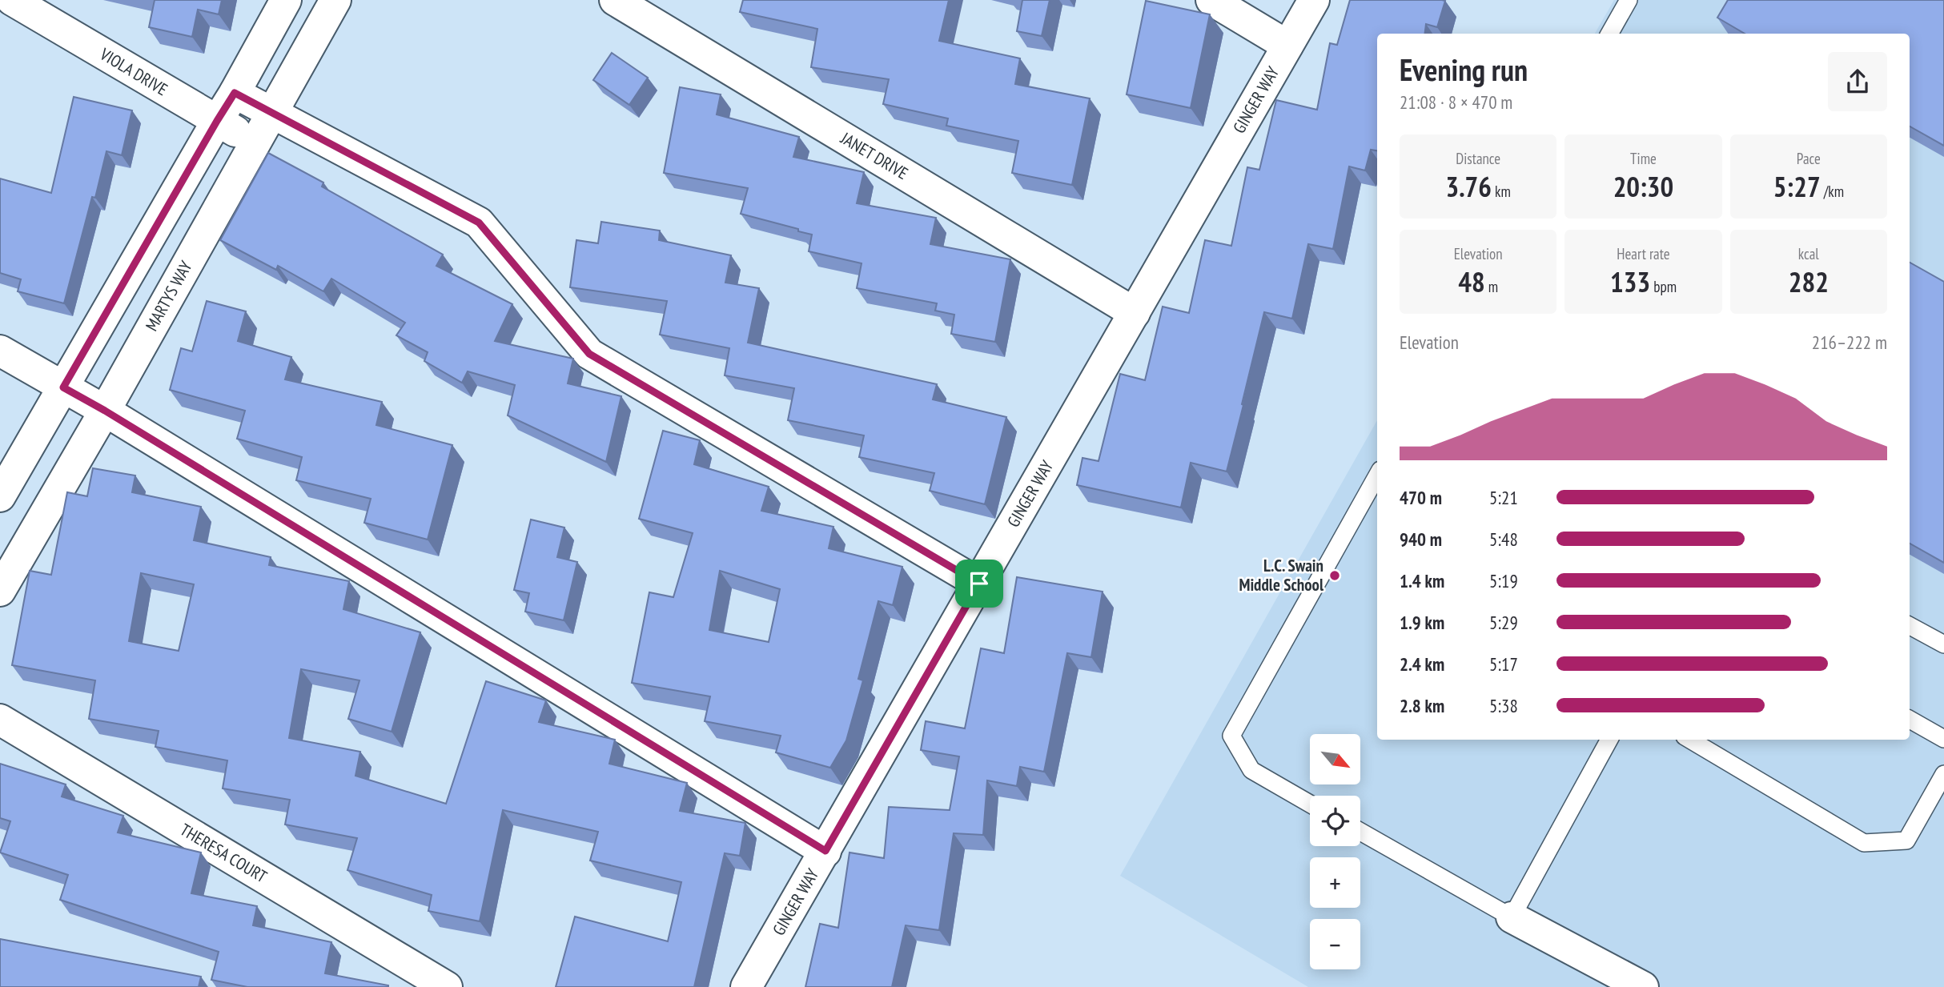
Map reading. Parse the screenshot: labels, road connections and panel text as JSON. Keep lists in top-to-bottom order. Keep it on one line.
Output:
{"streets":{"street":["VIOLA DRIVE","GINGER WAY","JANET DRIVE","MARTYS WAY","THERESA COURT"]},"crossings":[["VIOLA DRIVE","MARTYS WAY"],["GINGER WAY","JANET DRIVE"]],"places":["L.C. Swain Middle School"],"north":"bottom right","page":{"heading":["Evening run","21:08 · 8 × 470 m"],"stats":[["Distance","3.76 km"],["Time","20:30"],["Pace","5:27 /km"],["Elevation","48 m"],["Heart rate","133 bpm"],["kcal","282"]],"chart":["Elevation","216–222 m"],"list":[{"name":"470 m","note":"5:21"},{"name":"940 m","note":"5:48"},{"name":"1.4 km","note":"5:19"},{"name":"1.9 km","note":"5:29"},{"name":"2.4 km","note":"5:17"},{"name":"2.8 km","note":"5:38"}],"map_buttons":["+","−"]}}
